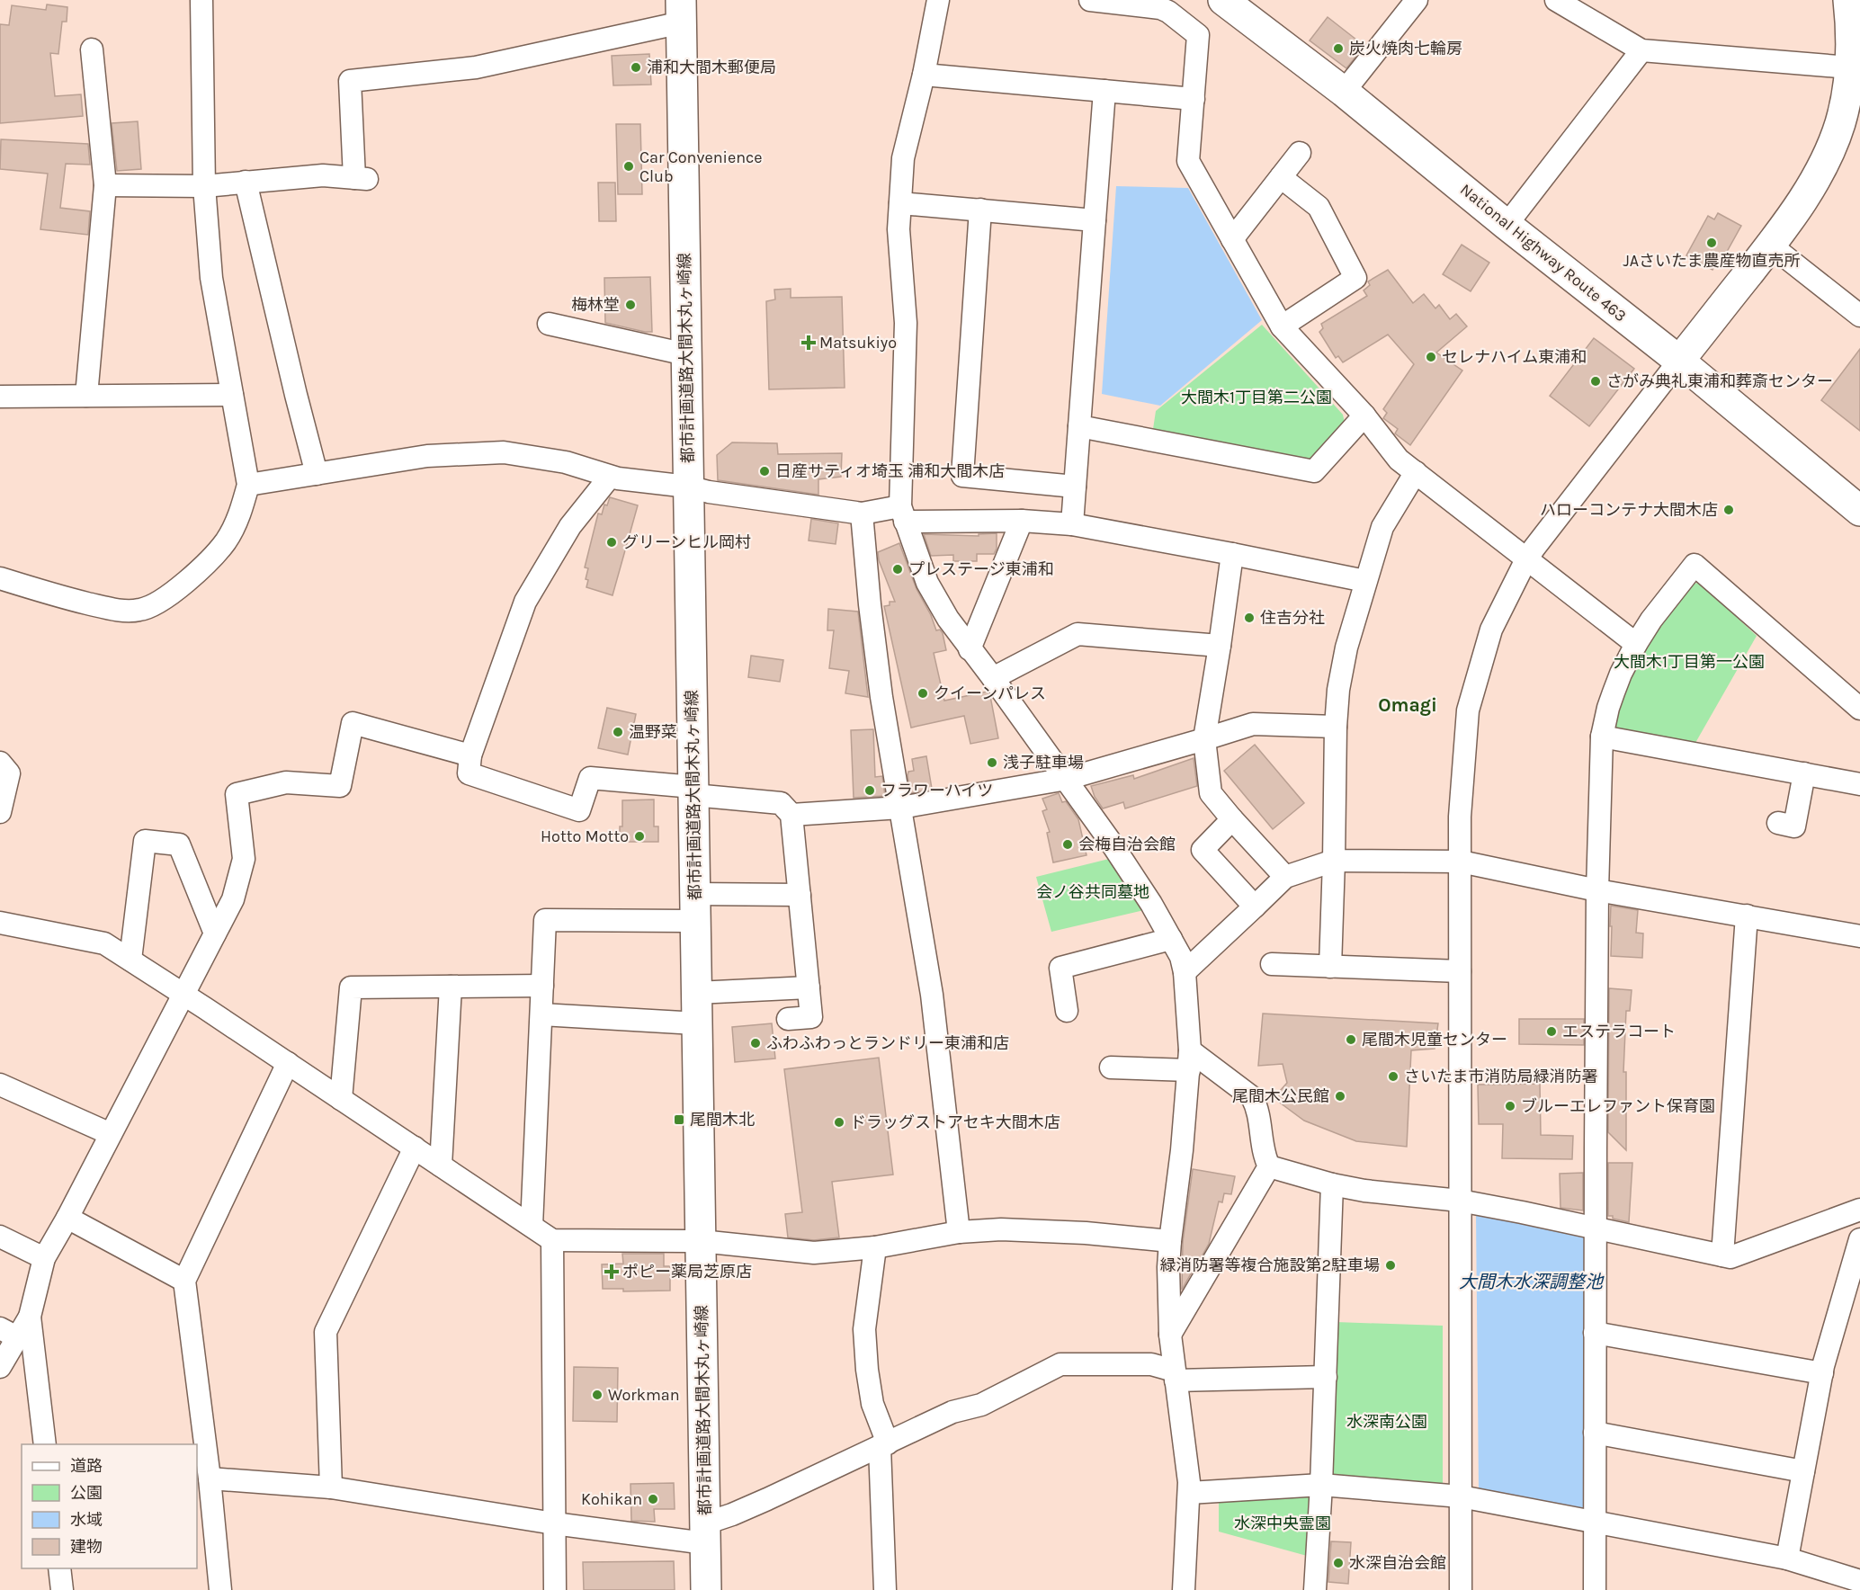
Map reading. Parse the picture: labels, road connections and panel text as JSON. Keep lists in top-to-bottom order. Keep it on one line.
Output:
{"streets":{"main road":["National Highway Route 463","都市計画道路大間木丸ヶ崎線"]},"districts":["Omagi"],"water":["大間木水深調整池"],"parks":["大間木1丁目第二公園","大間木1丁目第一公園","会ノ谷共同墓地","水深南公園","水深中央霊園"],"places":{"other":["炭火焼肉七輪房","浦和大間木郵便局","Car Convenience Club","JAさいたま農産物直売所","梅林堂","セレナハイム東浦和","さがみ典礼東浦和葬斎センター","日産サティオ埼玉 浦和大間木店","ハローコンテナ大間木店","グリーンヒル岡村","プレステージ東浦和","住吉分社","クイーンパレス","温野菜","浅子駐車場","フラワーハイツ","Hotto Motto","会梅自治会館","エステラコート","尾間木児童センター","ふわふわっとランドリー東浦和店","さいたま市消防局緑消防署","尾間木公民館","ブルーエレファント保育園","ドラッグストアセキ大間木店","緑消防署等複合施設第2駐車場","Workman","Kohikan","水深自治会館"],"health":["Matsukiyo","ポピー薬局芝原店"],"transit":["尾間木北"]},"legend":["道路","公園","水域","建物"]}
